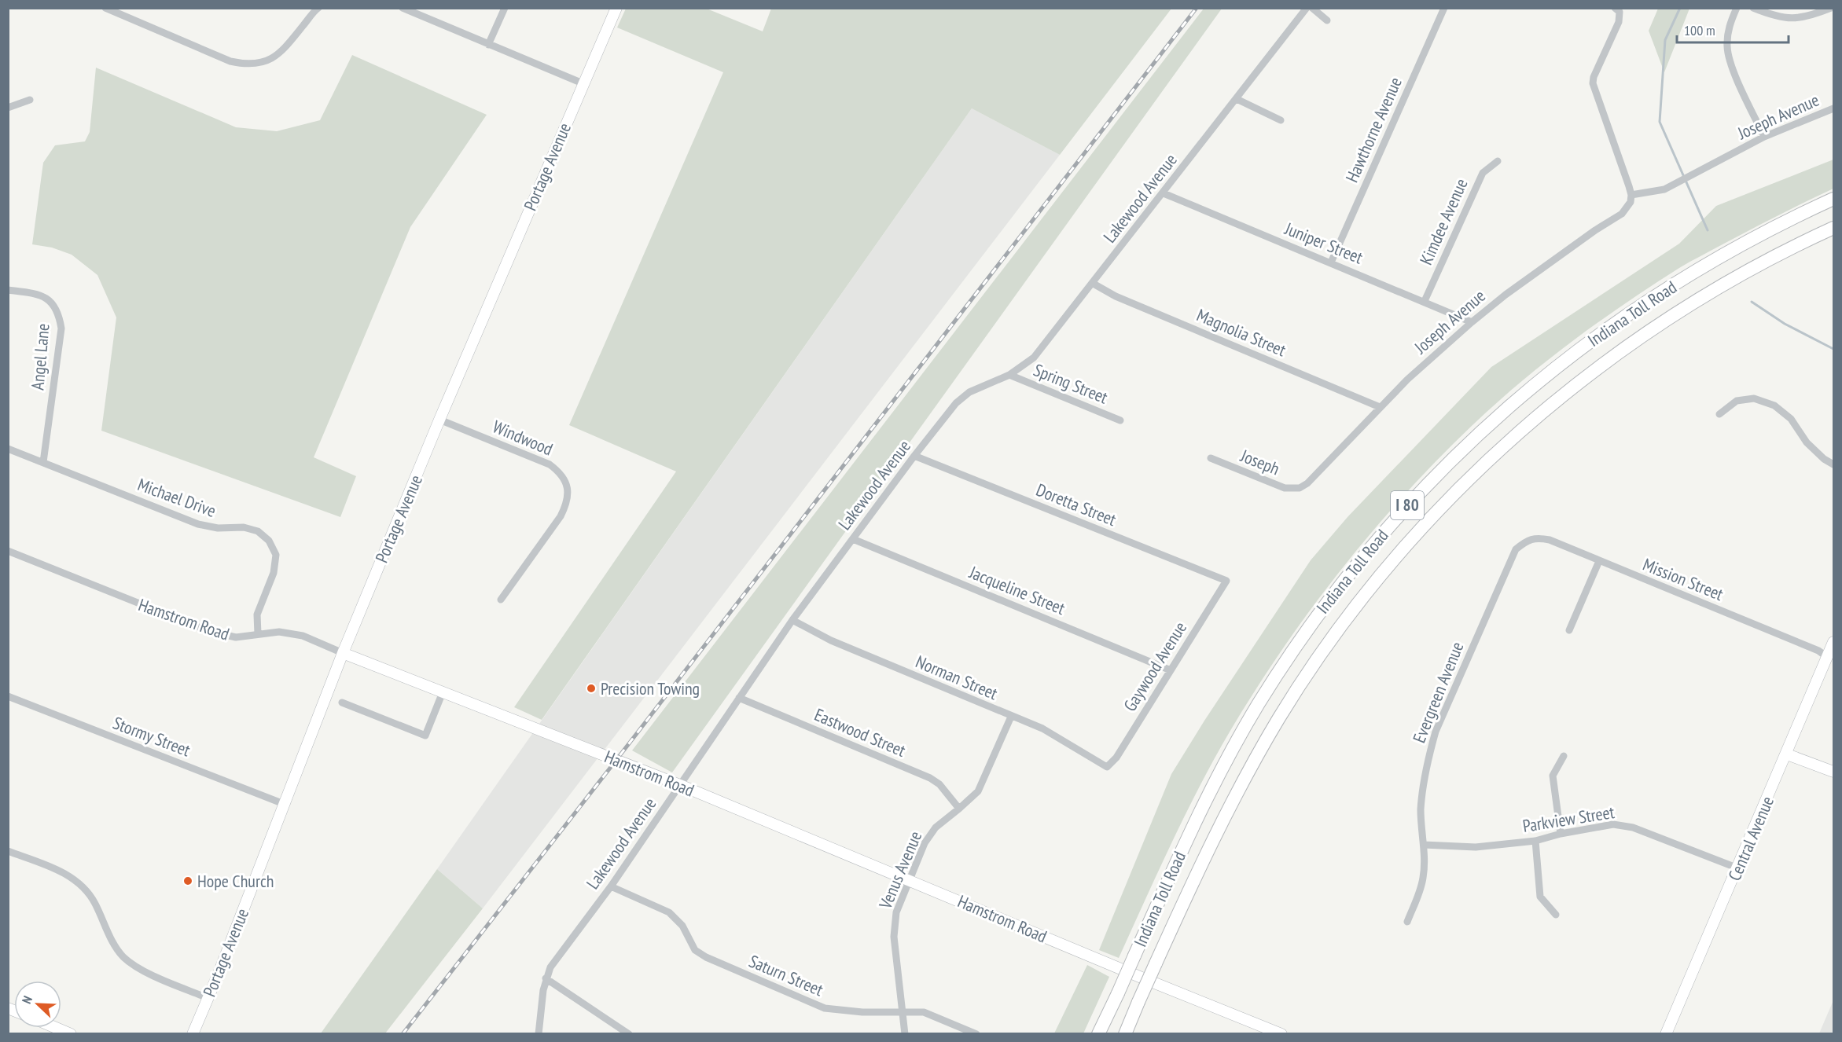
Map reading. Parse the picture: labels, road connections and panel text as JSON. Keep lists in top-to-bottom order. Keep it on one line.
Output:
{"streets":{"highway":["Indiana Toll Road","I 80"],"street":["Joseph Avenue","Hawthorne Avenue","Portage Avenue","Lakewood Avenue","Kimdee Avenue","Juniper Street","Magnolia Street","Angel Lane","Spring Street","Windwood","Joseph","Michael Drive","Doretta Street","Mission Street","Jacqueline Street","Hamstrom Road","Gaywood Avenue","Norman Street","Evergreen Avenue","Eastwood Street","Stormy Street","Parkview Street","Central Avenue","Venus Avenue","Saturn Street"]},"crossings":[["Joseph Avenue","Juniper Street"],["Joseph Avenue","Magnolia Street"],["Joseph Avenue","Joseph"],["Hawthorne Avenue","Juniper Street"],["Portage Avenue","Windwood"],["Portage Avenue","Hamstrom Road"],["Portage Avenue","Stormy Street"],["Lakewood Avenue","Juniper Street"],["Lakewood Avenue","Magnolia Street"],["Lakewood Avenue","Spring Street"],["Lakewood Avenue","Doretta Street"],["Lakewood Avenue","Jacqueline Street"],["Lakewood Avenue","Hamstrom Road"],["Lakewood Avenue","Norman Street"],["Lakewood Avenue","Eastwood Street"],["Lakewood Avenue","Saturn Street"],["Kimdee Avenue","Juniper Street"],["Angel Lane","Michael Drive"],["Michael Drive","Hamstrom Road"],["Doretta Street","Gaywood Avenue"],["Mission Street","Evergreen Avenue"],["Mission Street","Central Avenue"],["Jacqueline Street","Gaywood Avenue"],["Hamstrom Road","Venus Avenue"],["Gaywood Avenue","Norman Street"],["Norman Street","Venus Avenue"],["Evergreen Avenue","Parkview Street"],["Eastwood Street","Venus Avenue"],["Parkview Street","Central Avenue"],["Venus Avenue","Saturn Street"]],"places":["Precision Towing","Hope Church"],"scale_bar":"100 m","north":"top left"}
